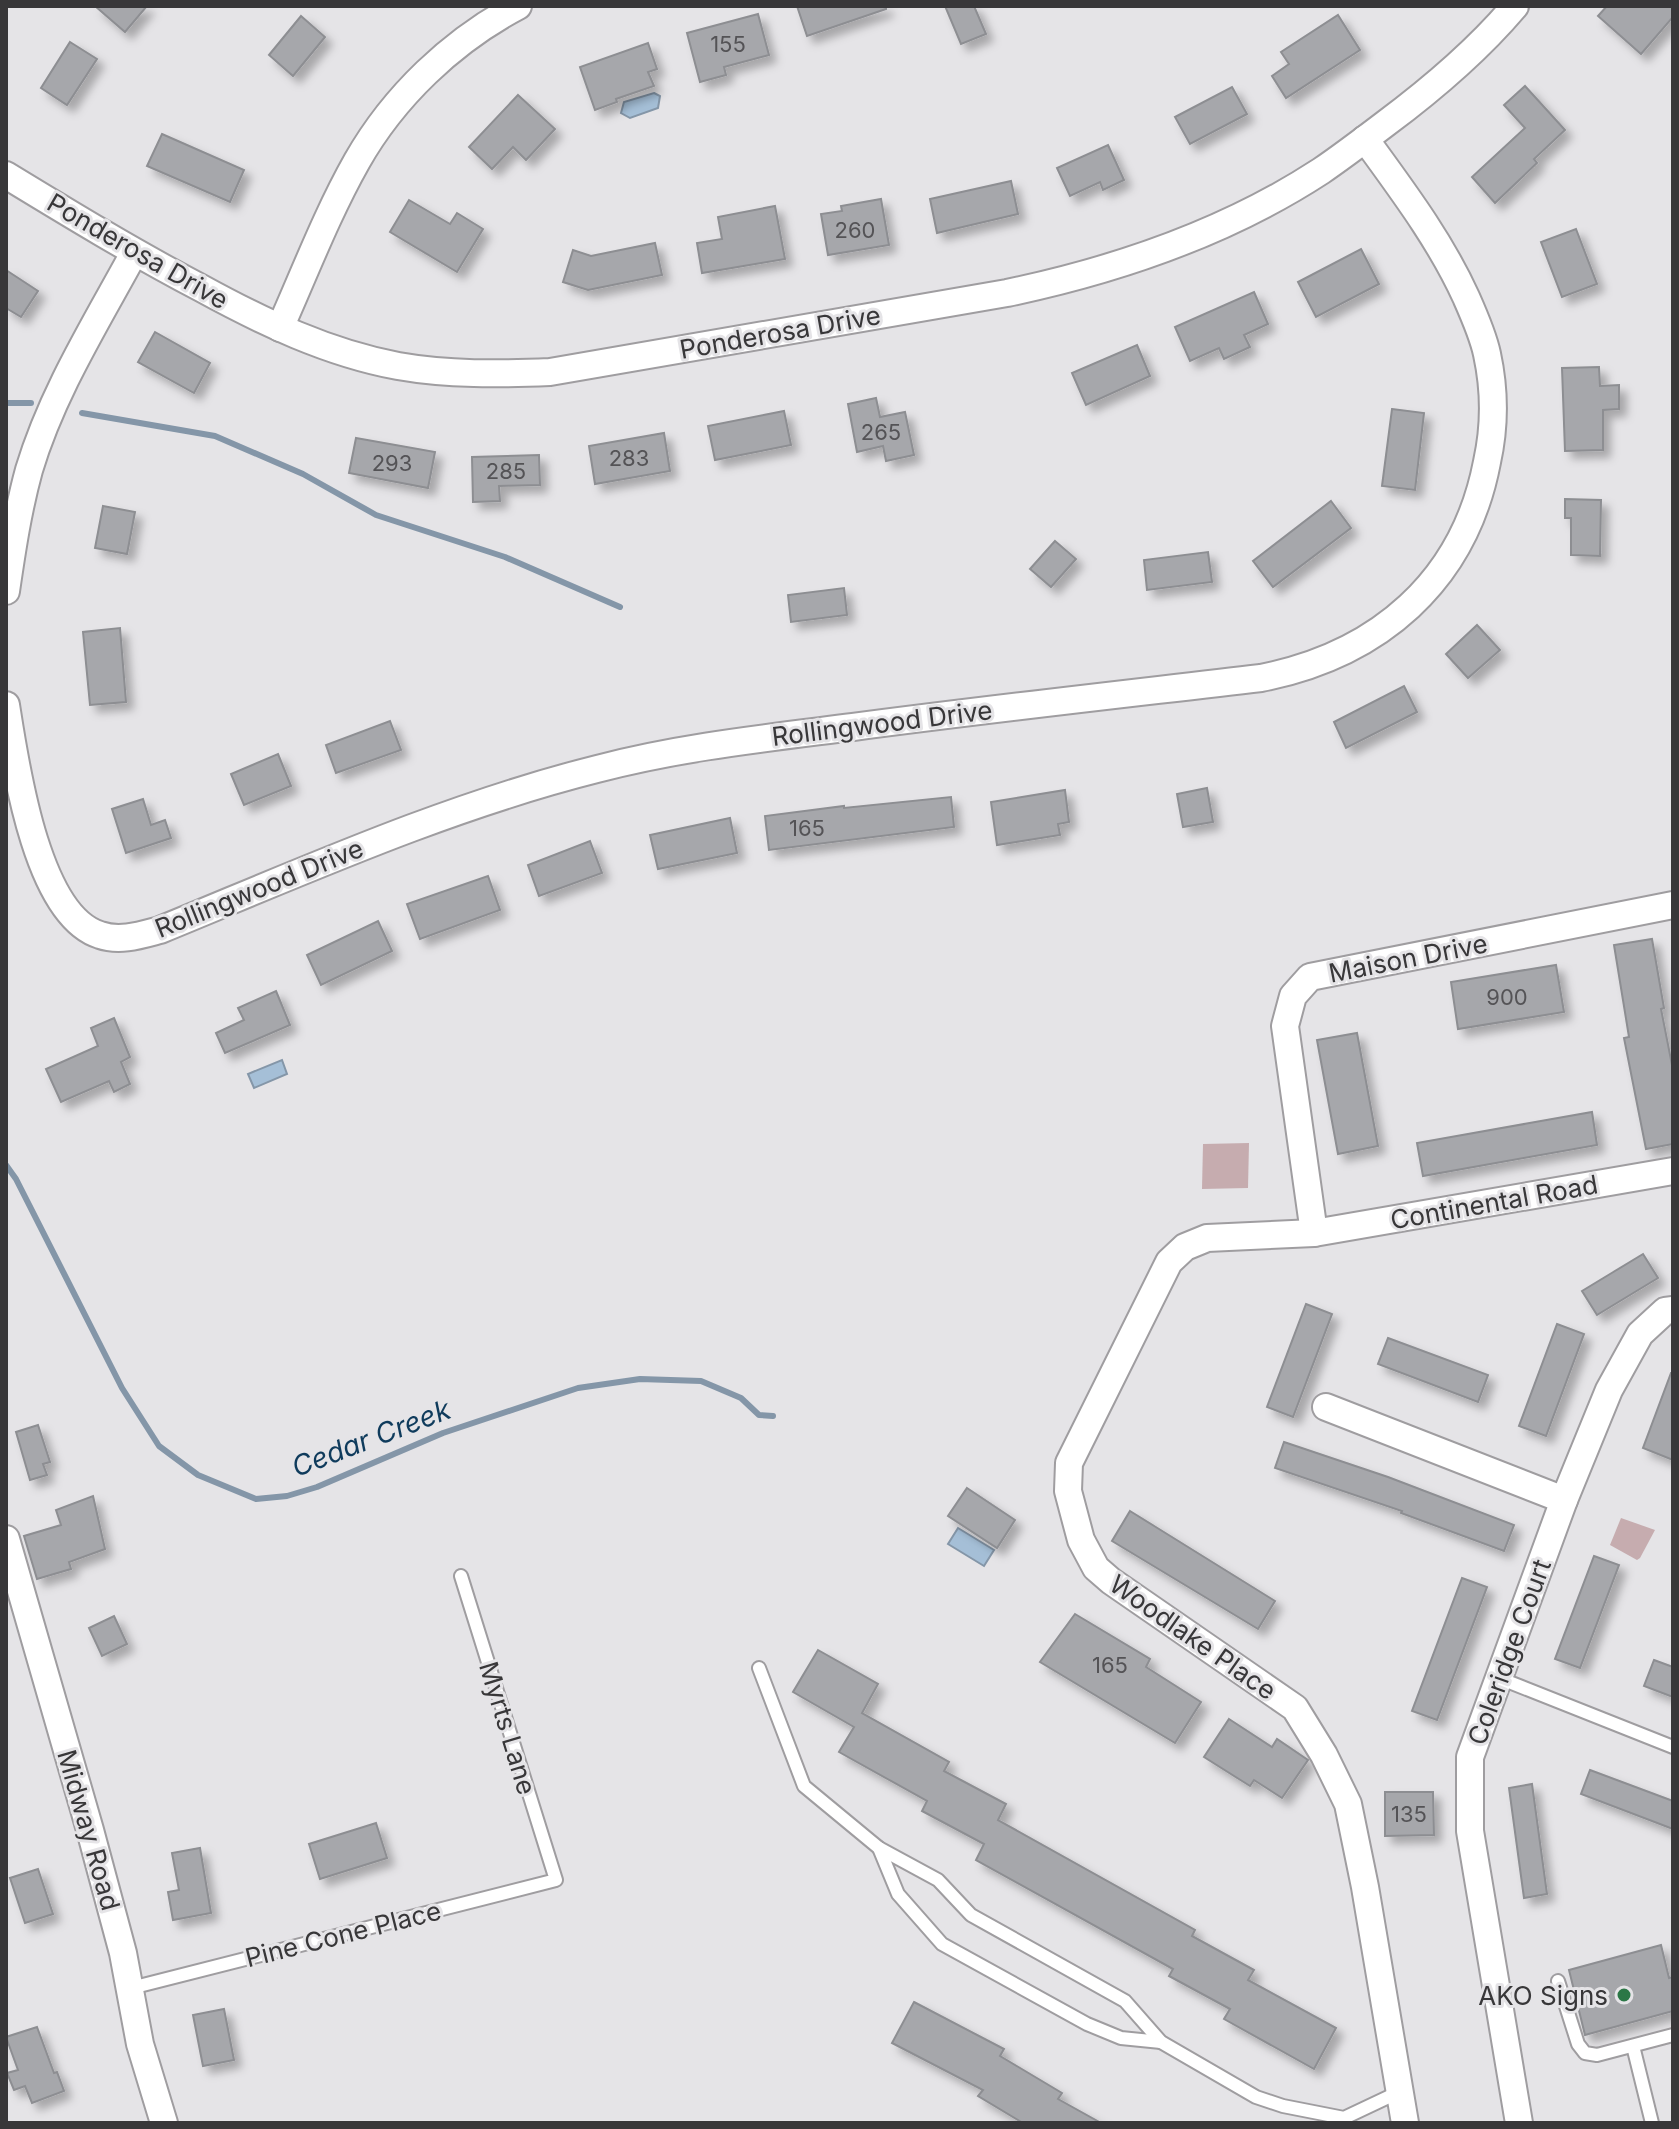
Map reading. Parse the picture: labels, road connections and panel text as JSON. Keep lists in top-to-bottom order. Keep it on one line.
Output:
{"streets":{"street":["Ponderosa Drive","Rollingwood Drive","Maison Drive","Continental Road","Woodlake Place","Coleridge Court","Midway Road"],"lane":["Myrts Lane","Pine Cone Place"]},"crossings":[["Ponderosa Drive","Rollingwood Drive"],["Maison Drive","Continental Road"],["Maison Drive","Woodlake Place"],["Continental Road","Woodlake Place"],["Myrts Lane","Pine Cone Place"],["Midway Road","Pine Cone Place"]],"water":["Cedar Creek"],"places":["AKO Signs"],"house_numbers":["155","260","265","283","293","285","165","900","165","135"]}
